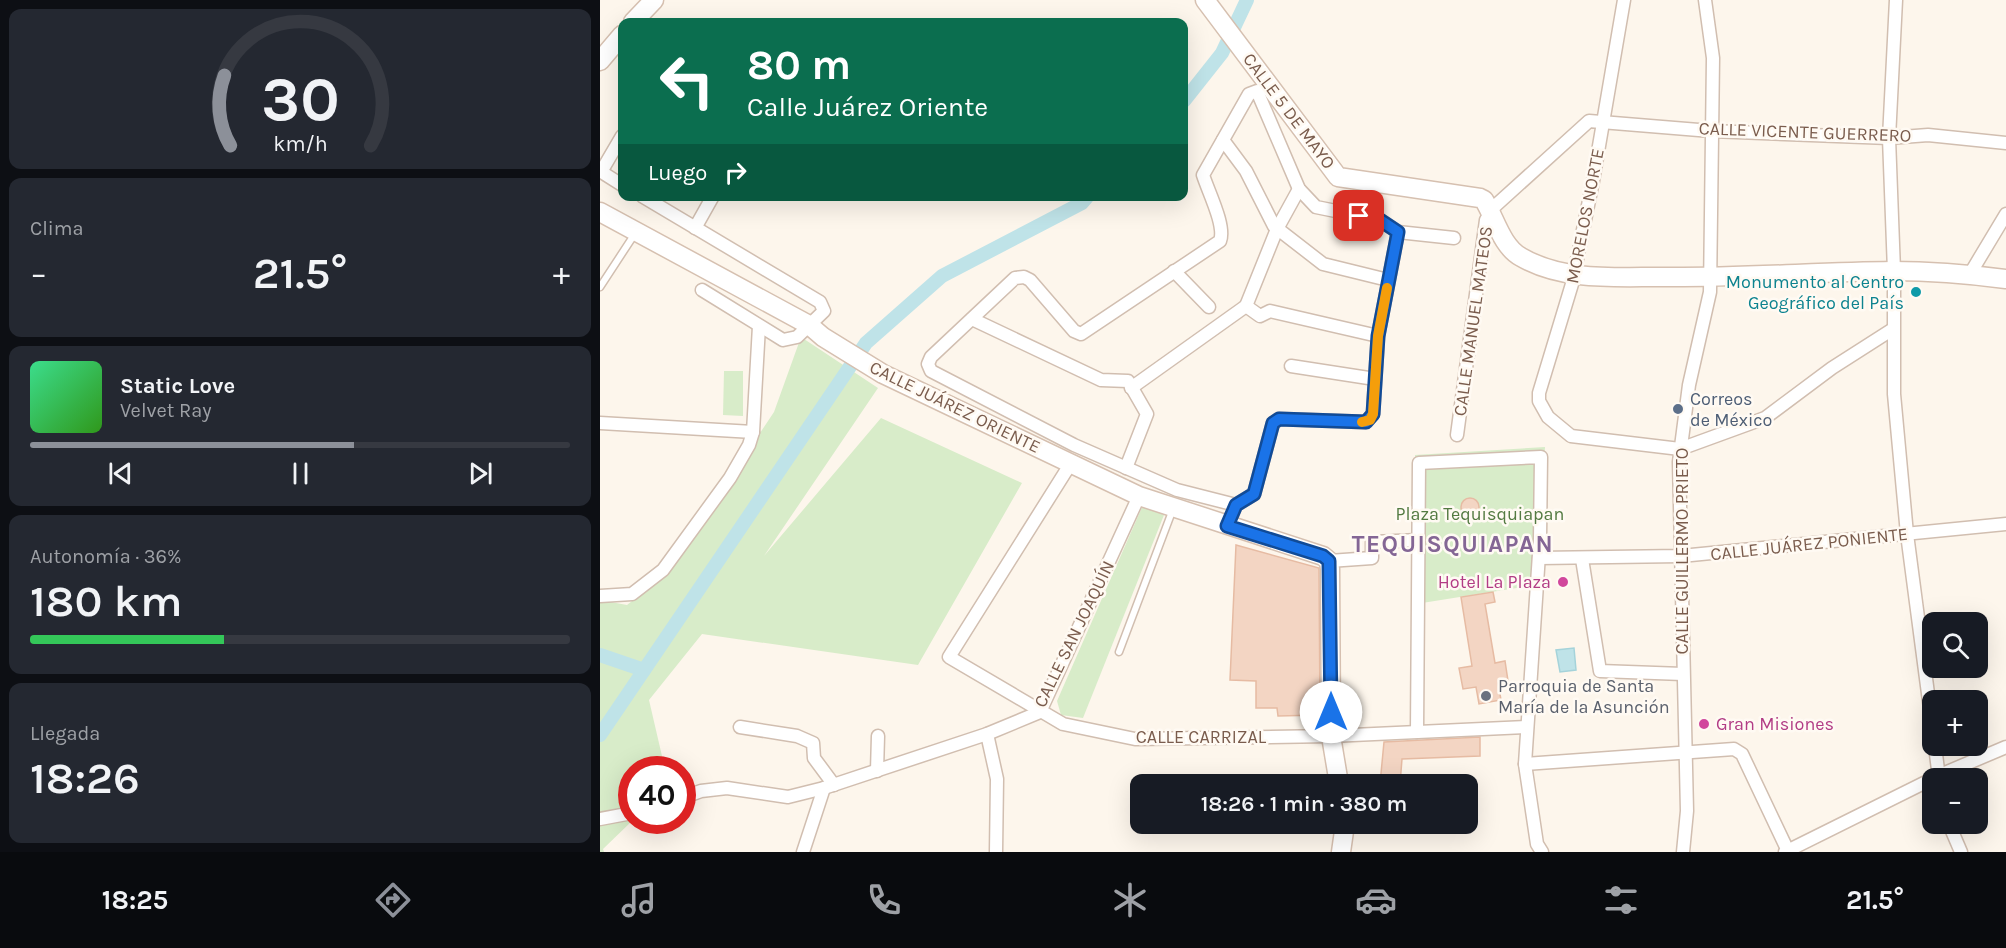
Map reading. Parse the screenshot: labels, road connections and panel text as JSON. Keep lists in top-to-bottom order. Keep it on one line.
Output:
{"streets":{"street":["CALLE 5 DE MAYO","CALLE VICENTE GUERRERO","MORELOS NORTE","CALLE MANUEL MATEOS","CALLE JUÁREZ ORIENTE","CALLE JUÁREZ PONIENTE","CALLE GUILLERMO PRIETO","CALLE SAN JOAQUÍN","CALLE CARRIZAL"]},"crossings":[["CALLE 5 DE MAYO","MORELOS NORTE"],["CALLE 5 DE MAYO","CALLE MANUEL MATEOS"],["CALLE 5 DE MAYO","CALLE GUILLERMO PRIETO"],["CALLE VICENTE GUERRERO","MORELOS NORTE"],["CALLE VICENTE GUERRERO","CALLE MANUEL MATEOS"],["CALLE VICENTE GUERRERO","CALLE GUILLERMO PRIETO"],["MORELOS NORTE","CALLE MANUEL MATEOS"],["MORELOS NORTE","CALLE GUILLERMO PRIETO"],["CALLE JUÁREZ ORIENTE","CALLE SAN JOAQUÍN"],["CALLE JUÁREZ ORIENTE","CALLE CARRIZAL"],["CALLE JUÁREZ PONIENTE","CALLE GUILLERMO PRIETO"],["CALLE SAN JOAQUÍN","CALLE CARRIZAL"]],"districts":["TEQUISQUIAPAN"],"parks":["Plaza Tequisquiapan"],"places":["Monumento al Centro Geográfico del País","Correos de México","Hotel La Plaza","Parroquia de Santa María de la Asunción","Gran Misiones"],"page":{"turn":["80 m","Calle Juárez Oriente"],"then":"Luego","tile":["Clima",["Autonomía · 36%","180 km"],["Llegada","18:26"]],"heat":["−","21.5°","+"],"song":["Static Love","Velvet Ray"],"map_buttons":["+","−"],"limit":"40","trip":"18:26 · 1 min · 380 m","tabs":["18:25","21.5°"],"gauge":["30","km/h"]}}
